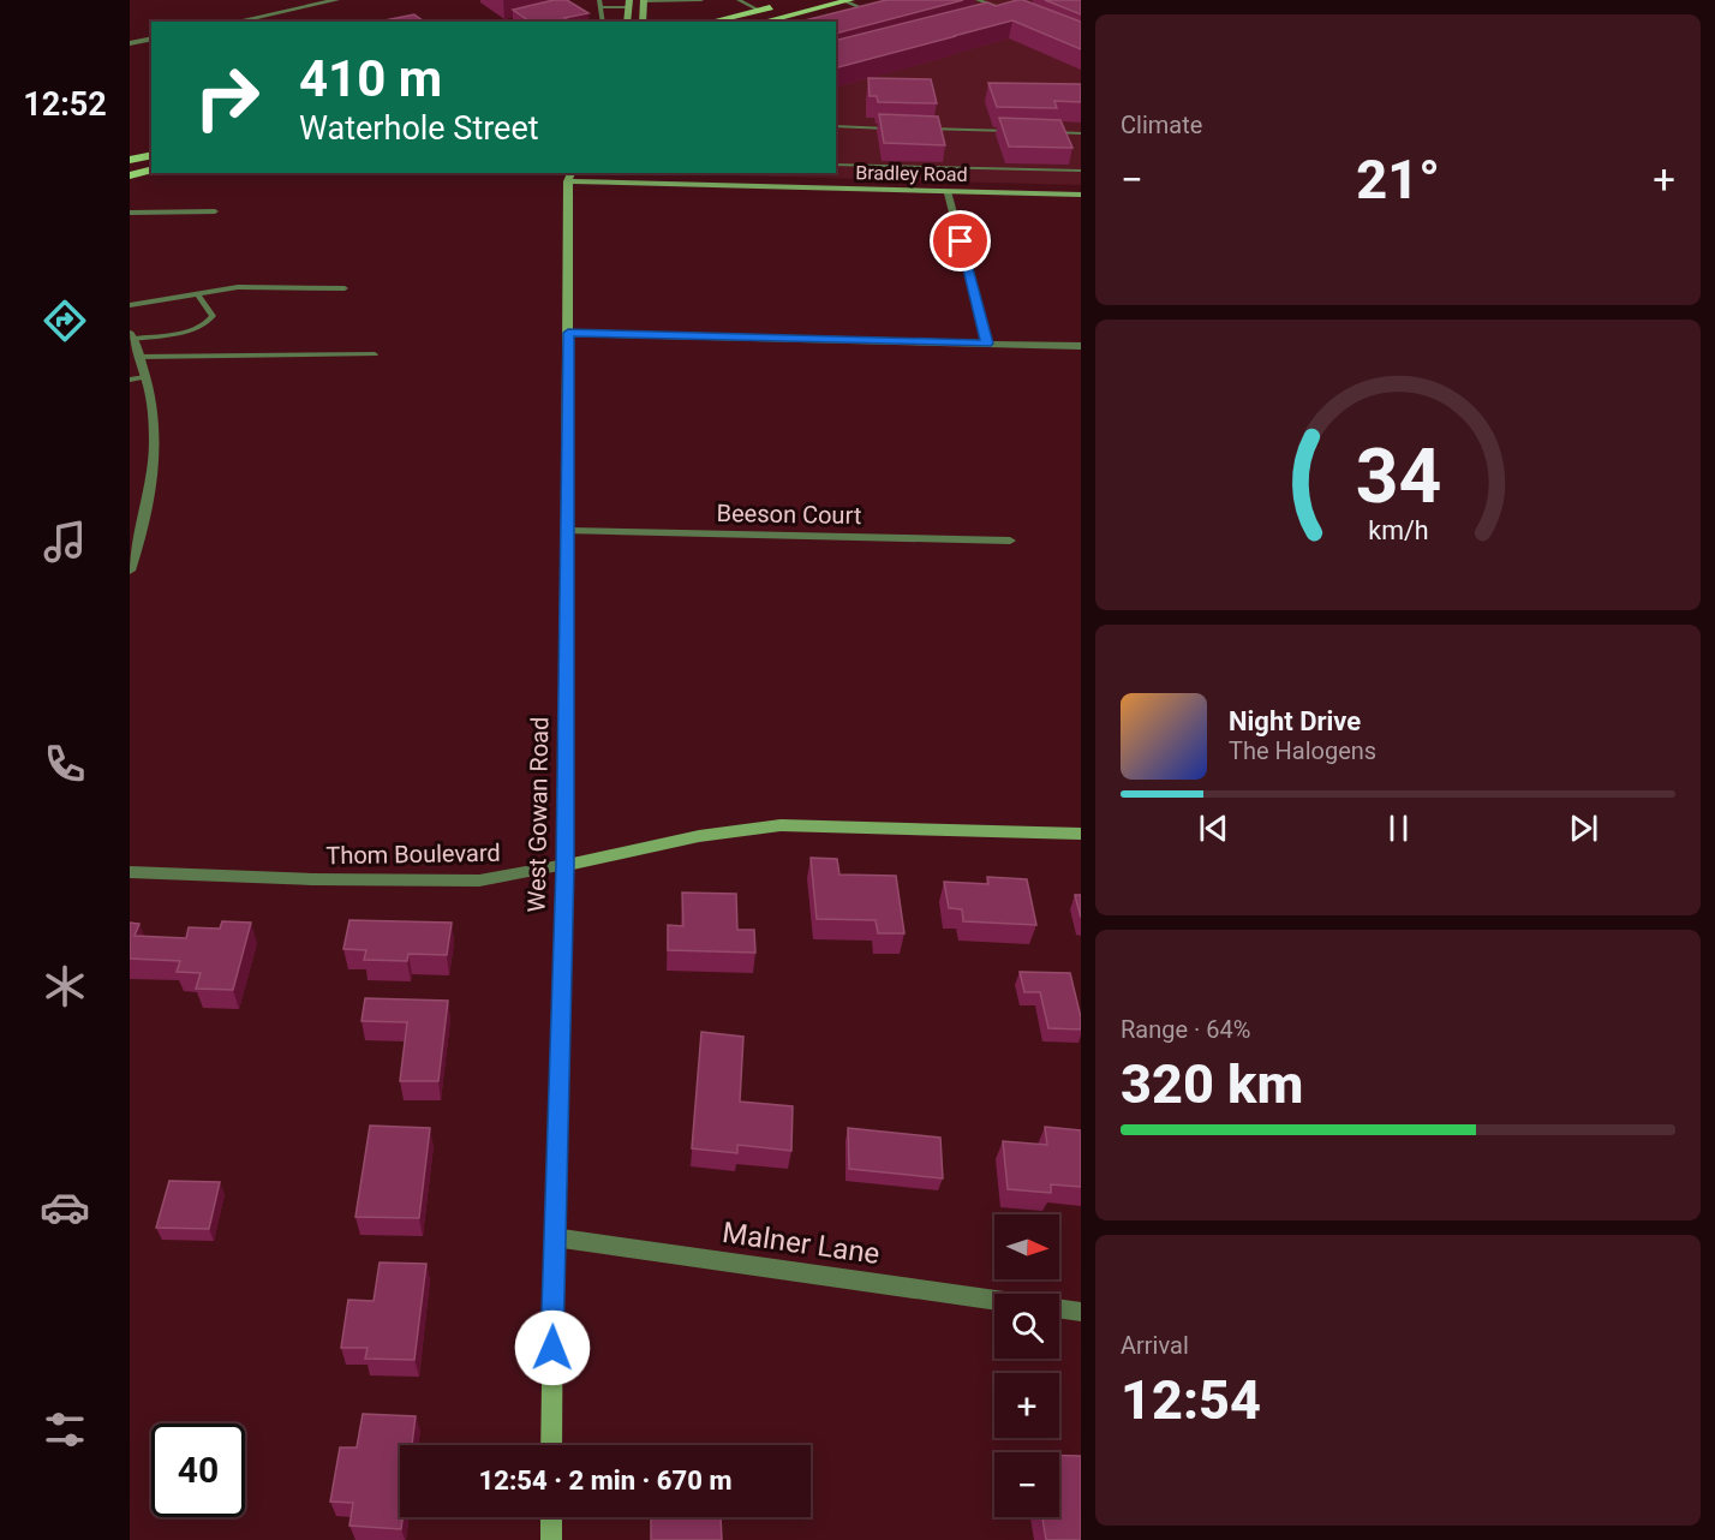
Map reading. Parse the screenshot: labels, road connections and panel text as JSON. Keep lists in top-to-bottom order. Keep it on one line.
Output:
{"streets":{"street":["Bradley Road","Beeson Court","West Gowan Road","Thom Boulevard","Malner Lane"]},"crossings":[["Bradley Road","West Gowan Road"],["Beeson Court","West Gowan Road"],["West Gowan Road","Thom Boulevard"],["West Gowan Road","Malner Lane"]],"north":"right","page":{"tabs":"12:52","tile":["Climate",["Range · 64%","320 km"],["Arrival","12:54"]],"turn":["410 m","Waterhole Street"],"heat":["−","21°","+"],"song":["Night Drive","The Halogens"],"map_buttons":["+","−"],"limit":"40","trip":"12:54 · 2 min · 670 m","gauge":["34","km/h"]}}
